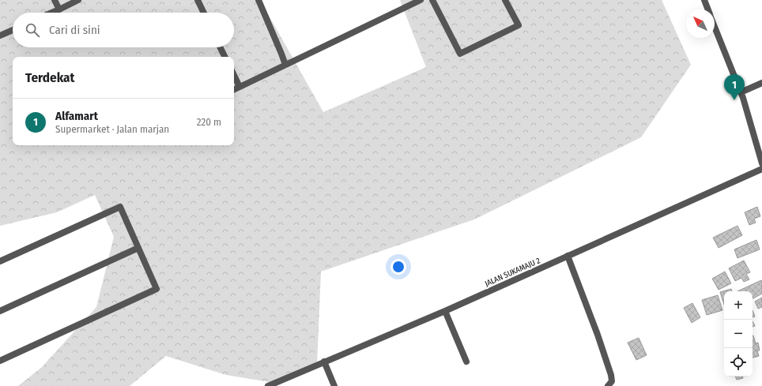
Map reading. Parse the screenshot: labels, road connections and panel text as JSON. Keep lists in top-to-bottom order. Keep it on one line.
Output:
{"streets":{"street":["JALAN SUKAMAJU 2"]},"north":"top left","page":{"search":"Cari di sini","heading":"Terdekat","pins":"1","list":[{"mark":"1","name":"Alfamart","note":"Supermarket · Jalan marjan","value":"220 m"}],"map_buttons":["+","−"]}}
